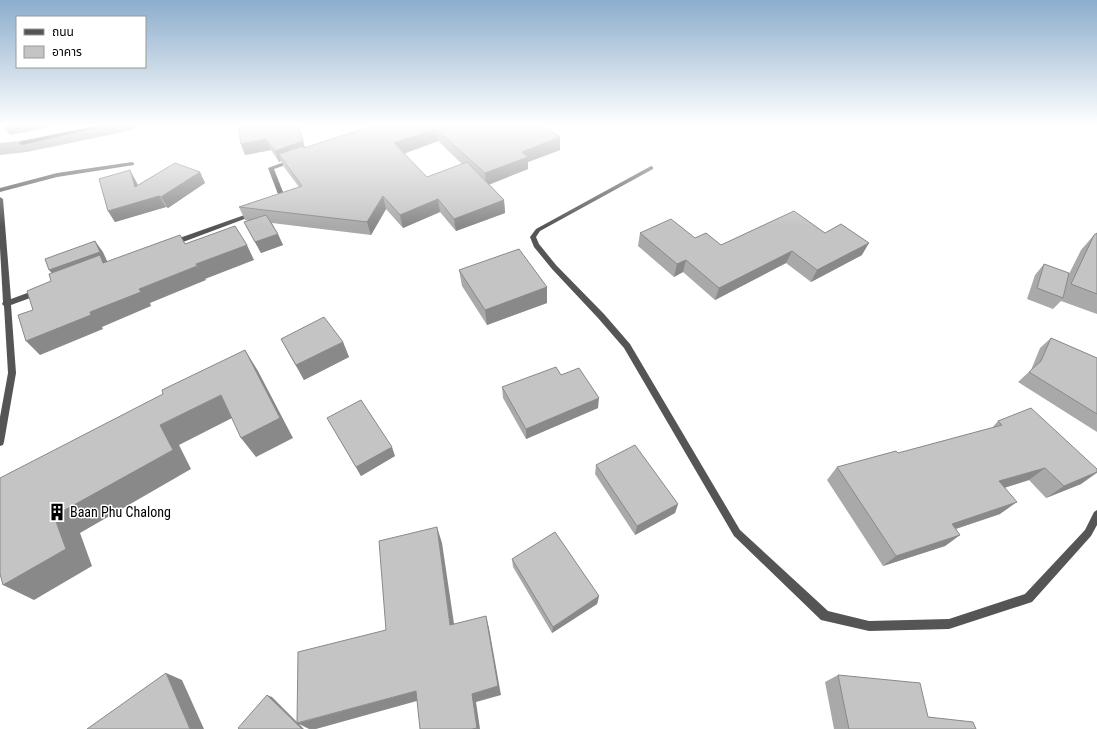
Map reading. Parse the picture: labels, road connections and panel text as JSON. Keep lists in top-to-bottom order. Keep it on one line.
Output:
{"places":{"building":["Baan Phu Chalong"]},"legend":["ถนน","อาคาร"]}
